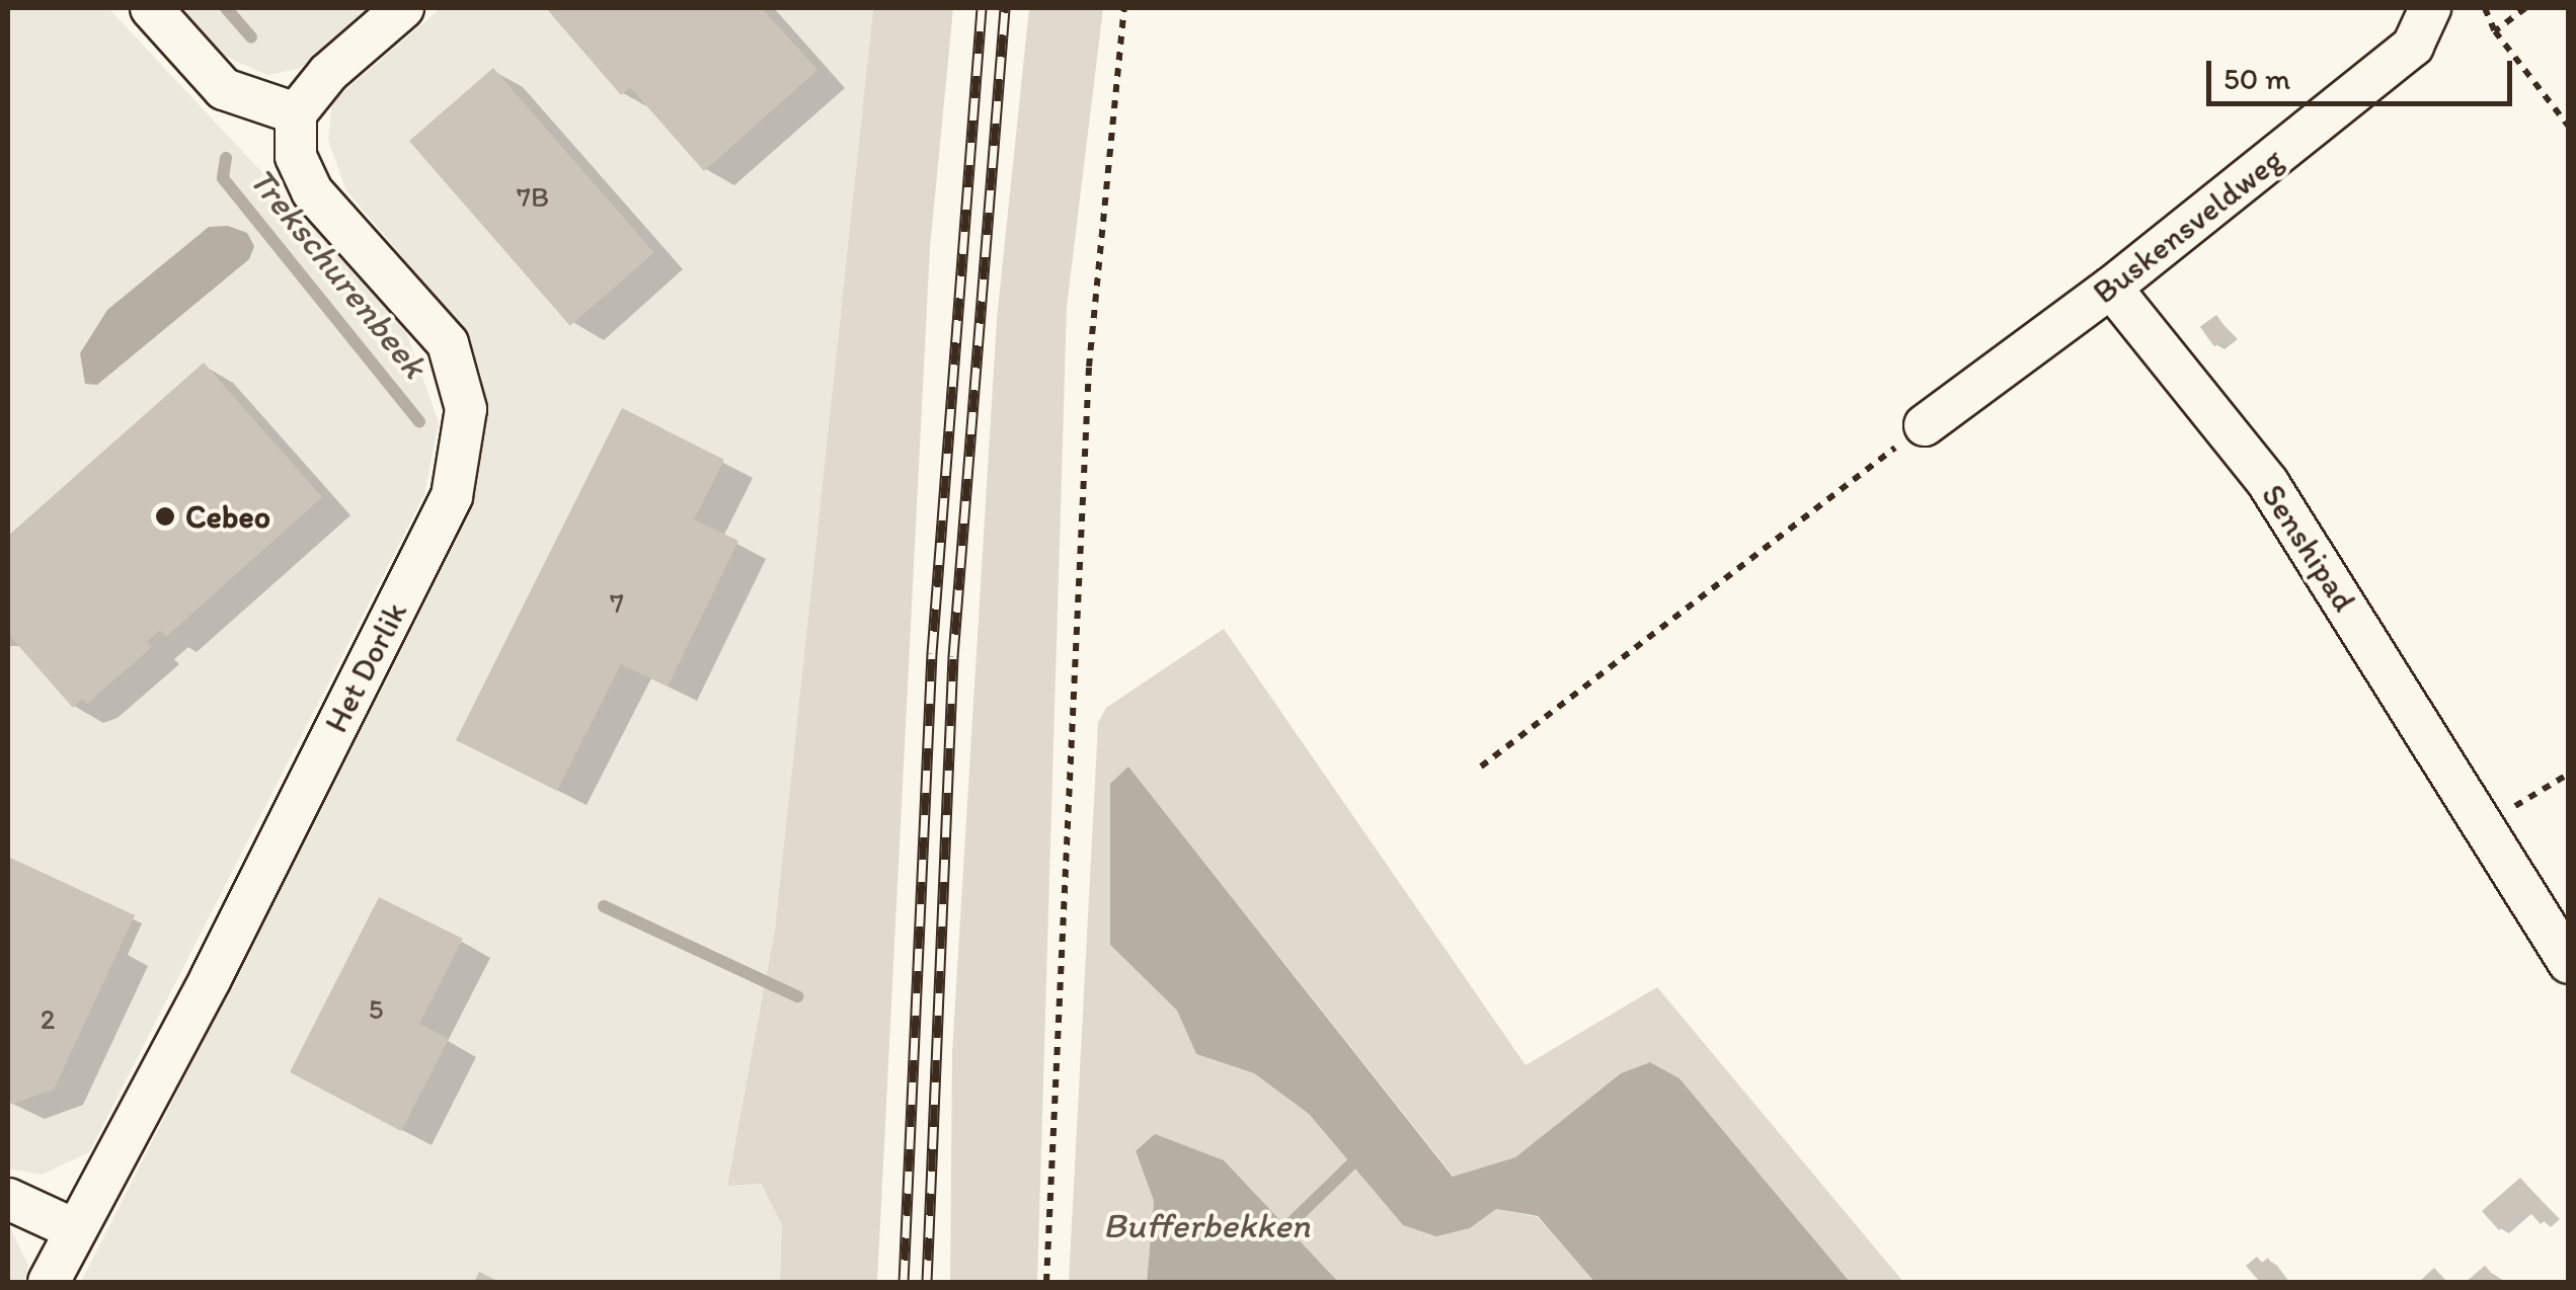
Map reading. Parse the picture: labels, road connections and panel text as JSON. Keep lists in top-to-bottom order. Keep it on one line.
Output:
{"streets":{"street":["Buskensveldweg","Senshipad","Het Dorlik"]},"crossings":[["Buskensveldweg","Senshipad"]],"water":["Trekschurenbeek","Bufferbekken"],"places":["Cebeo"],"house_numbers":["7B","7","5","2"],"scale_bar":"50 m"}
